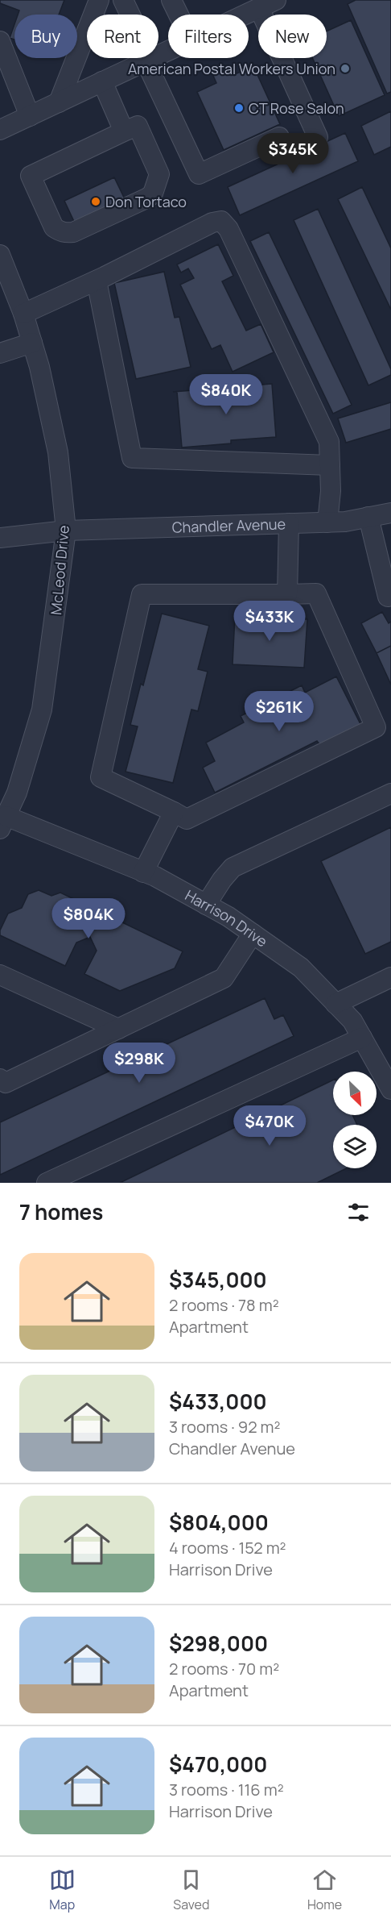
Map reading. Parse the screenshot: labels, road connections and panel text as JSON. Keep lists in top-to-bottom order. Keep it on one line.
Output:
{"streets":{"street":["Chandler Avenue","McLeod Drive","Harrison Drive"]},"crossings":[["Chandler Avenue","McLeod Drive"],["McLeod Drive","Harrison Drive"]],"places":["American Postal Workers Union","CT Rose Salon","Don Tortaco"],"north":"bottom right","page":{"chip":["Buy","Rent","Filters","New"],"price":["$345K","$840K","$433K","$261K","$804K","$298K","$470K"],"heading":"7 homes","list":[{"name":"$345,000","note":"2 rooms · 78 m² · Apartment"},{"name":"$433,000","note":"3 rooms · 92 m² · Chandler Avenue"},{"name":"$804,000","note":"4 rooms · 152 m² · Harrison Drive"},{"name":"$298,000","note":"2 rooms · 70 m² · Apartment"},{"name":"$470,000","note":"3 rooms · 116 m² · Harrison Drive"}],"tabs":["Map","Saved","Home"]}}
